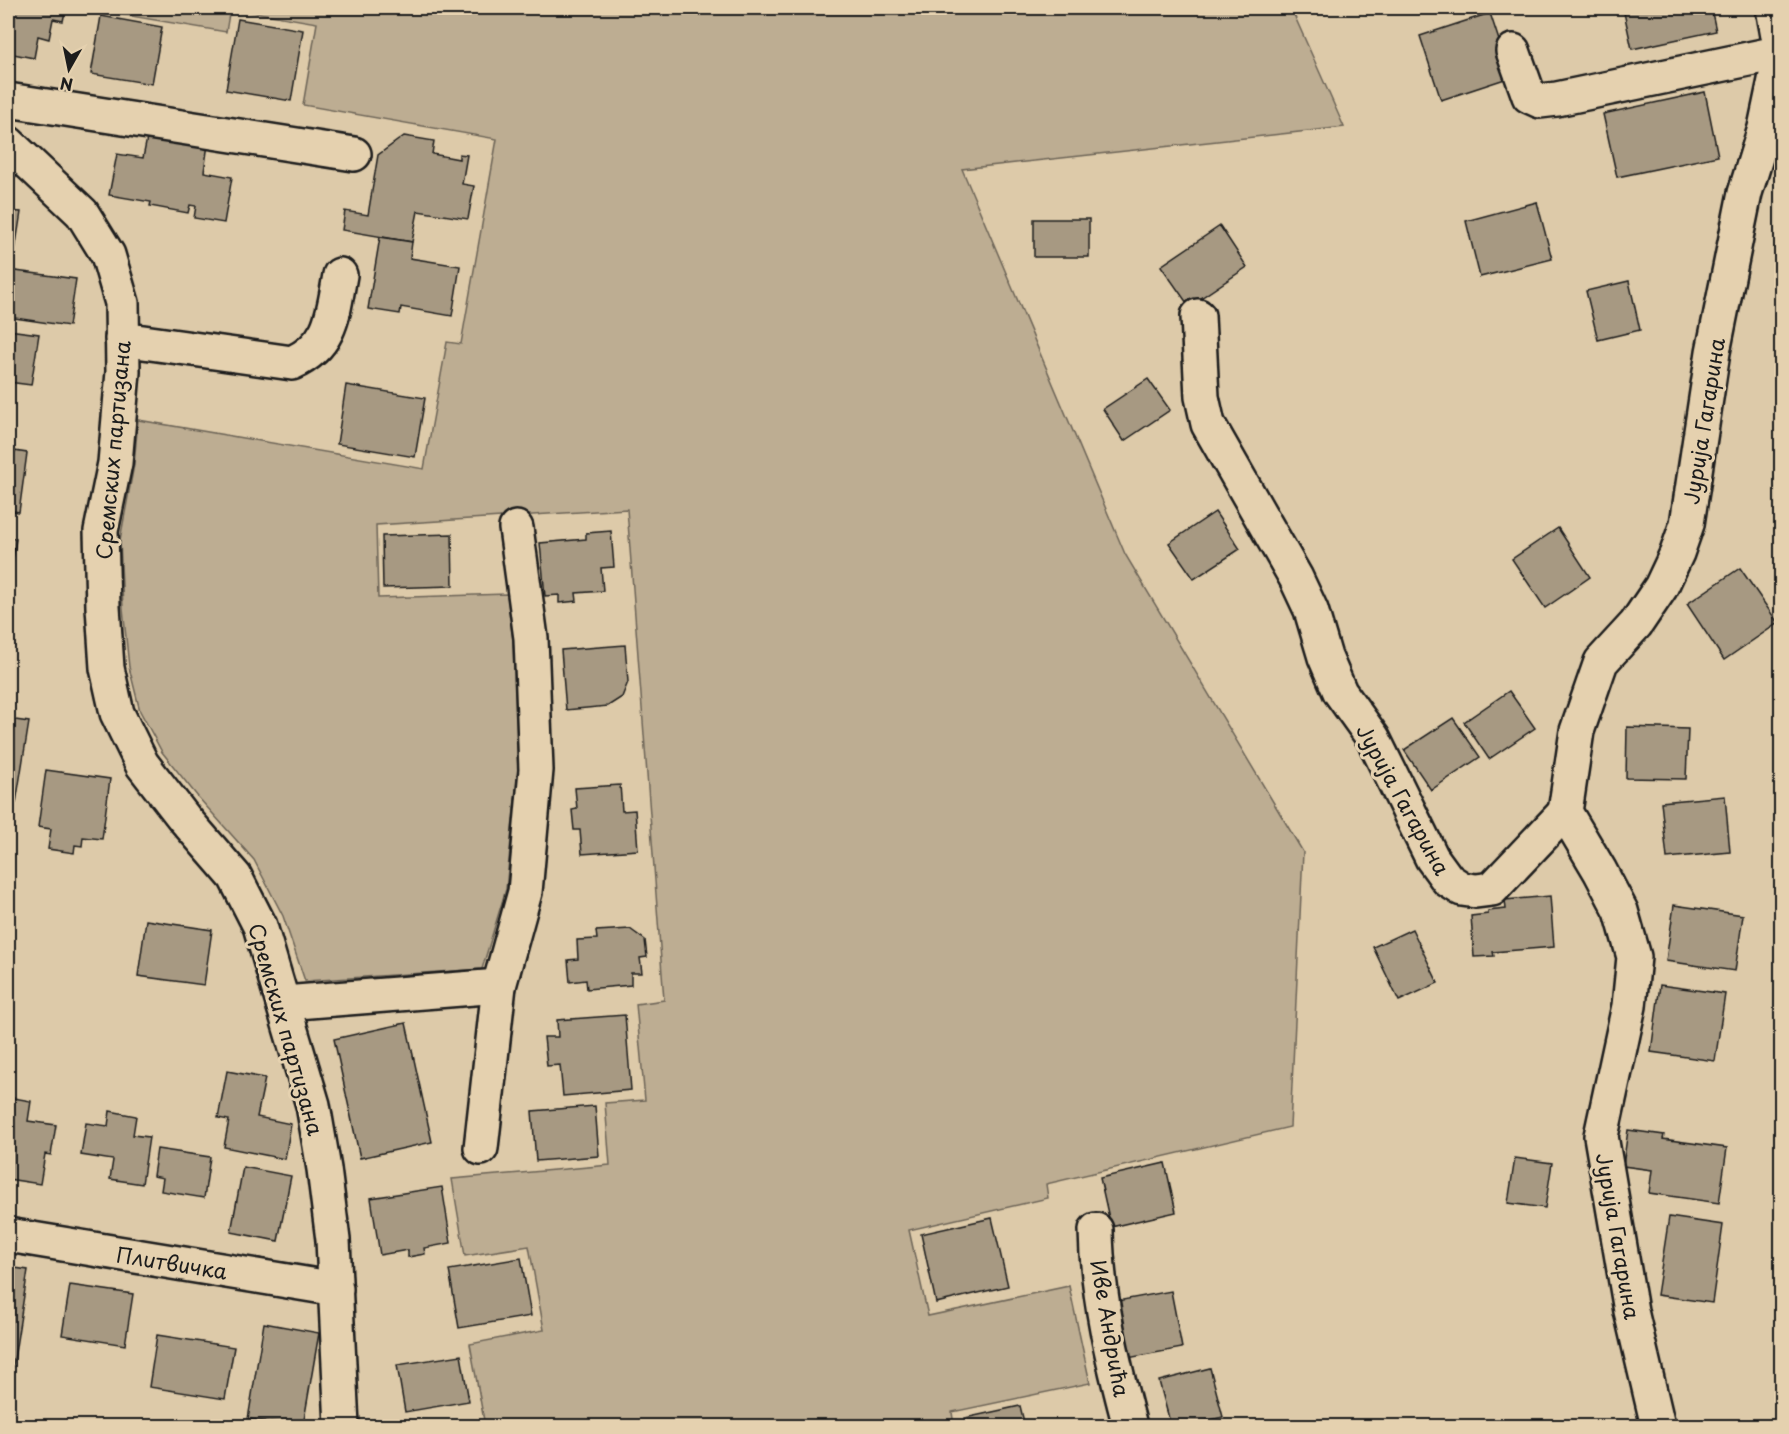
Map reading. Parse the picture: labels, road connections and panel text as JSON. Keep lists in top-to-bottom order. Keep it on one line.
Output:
{"streets":{"street":["Јурија Гагарина","Сремских партизана","Плитвичка","Иве Андрића"]},"crossings":[["Сремских партизана","Плитвичка"]],"north":"bottom"}
